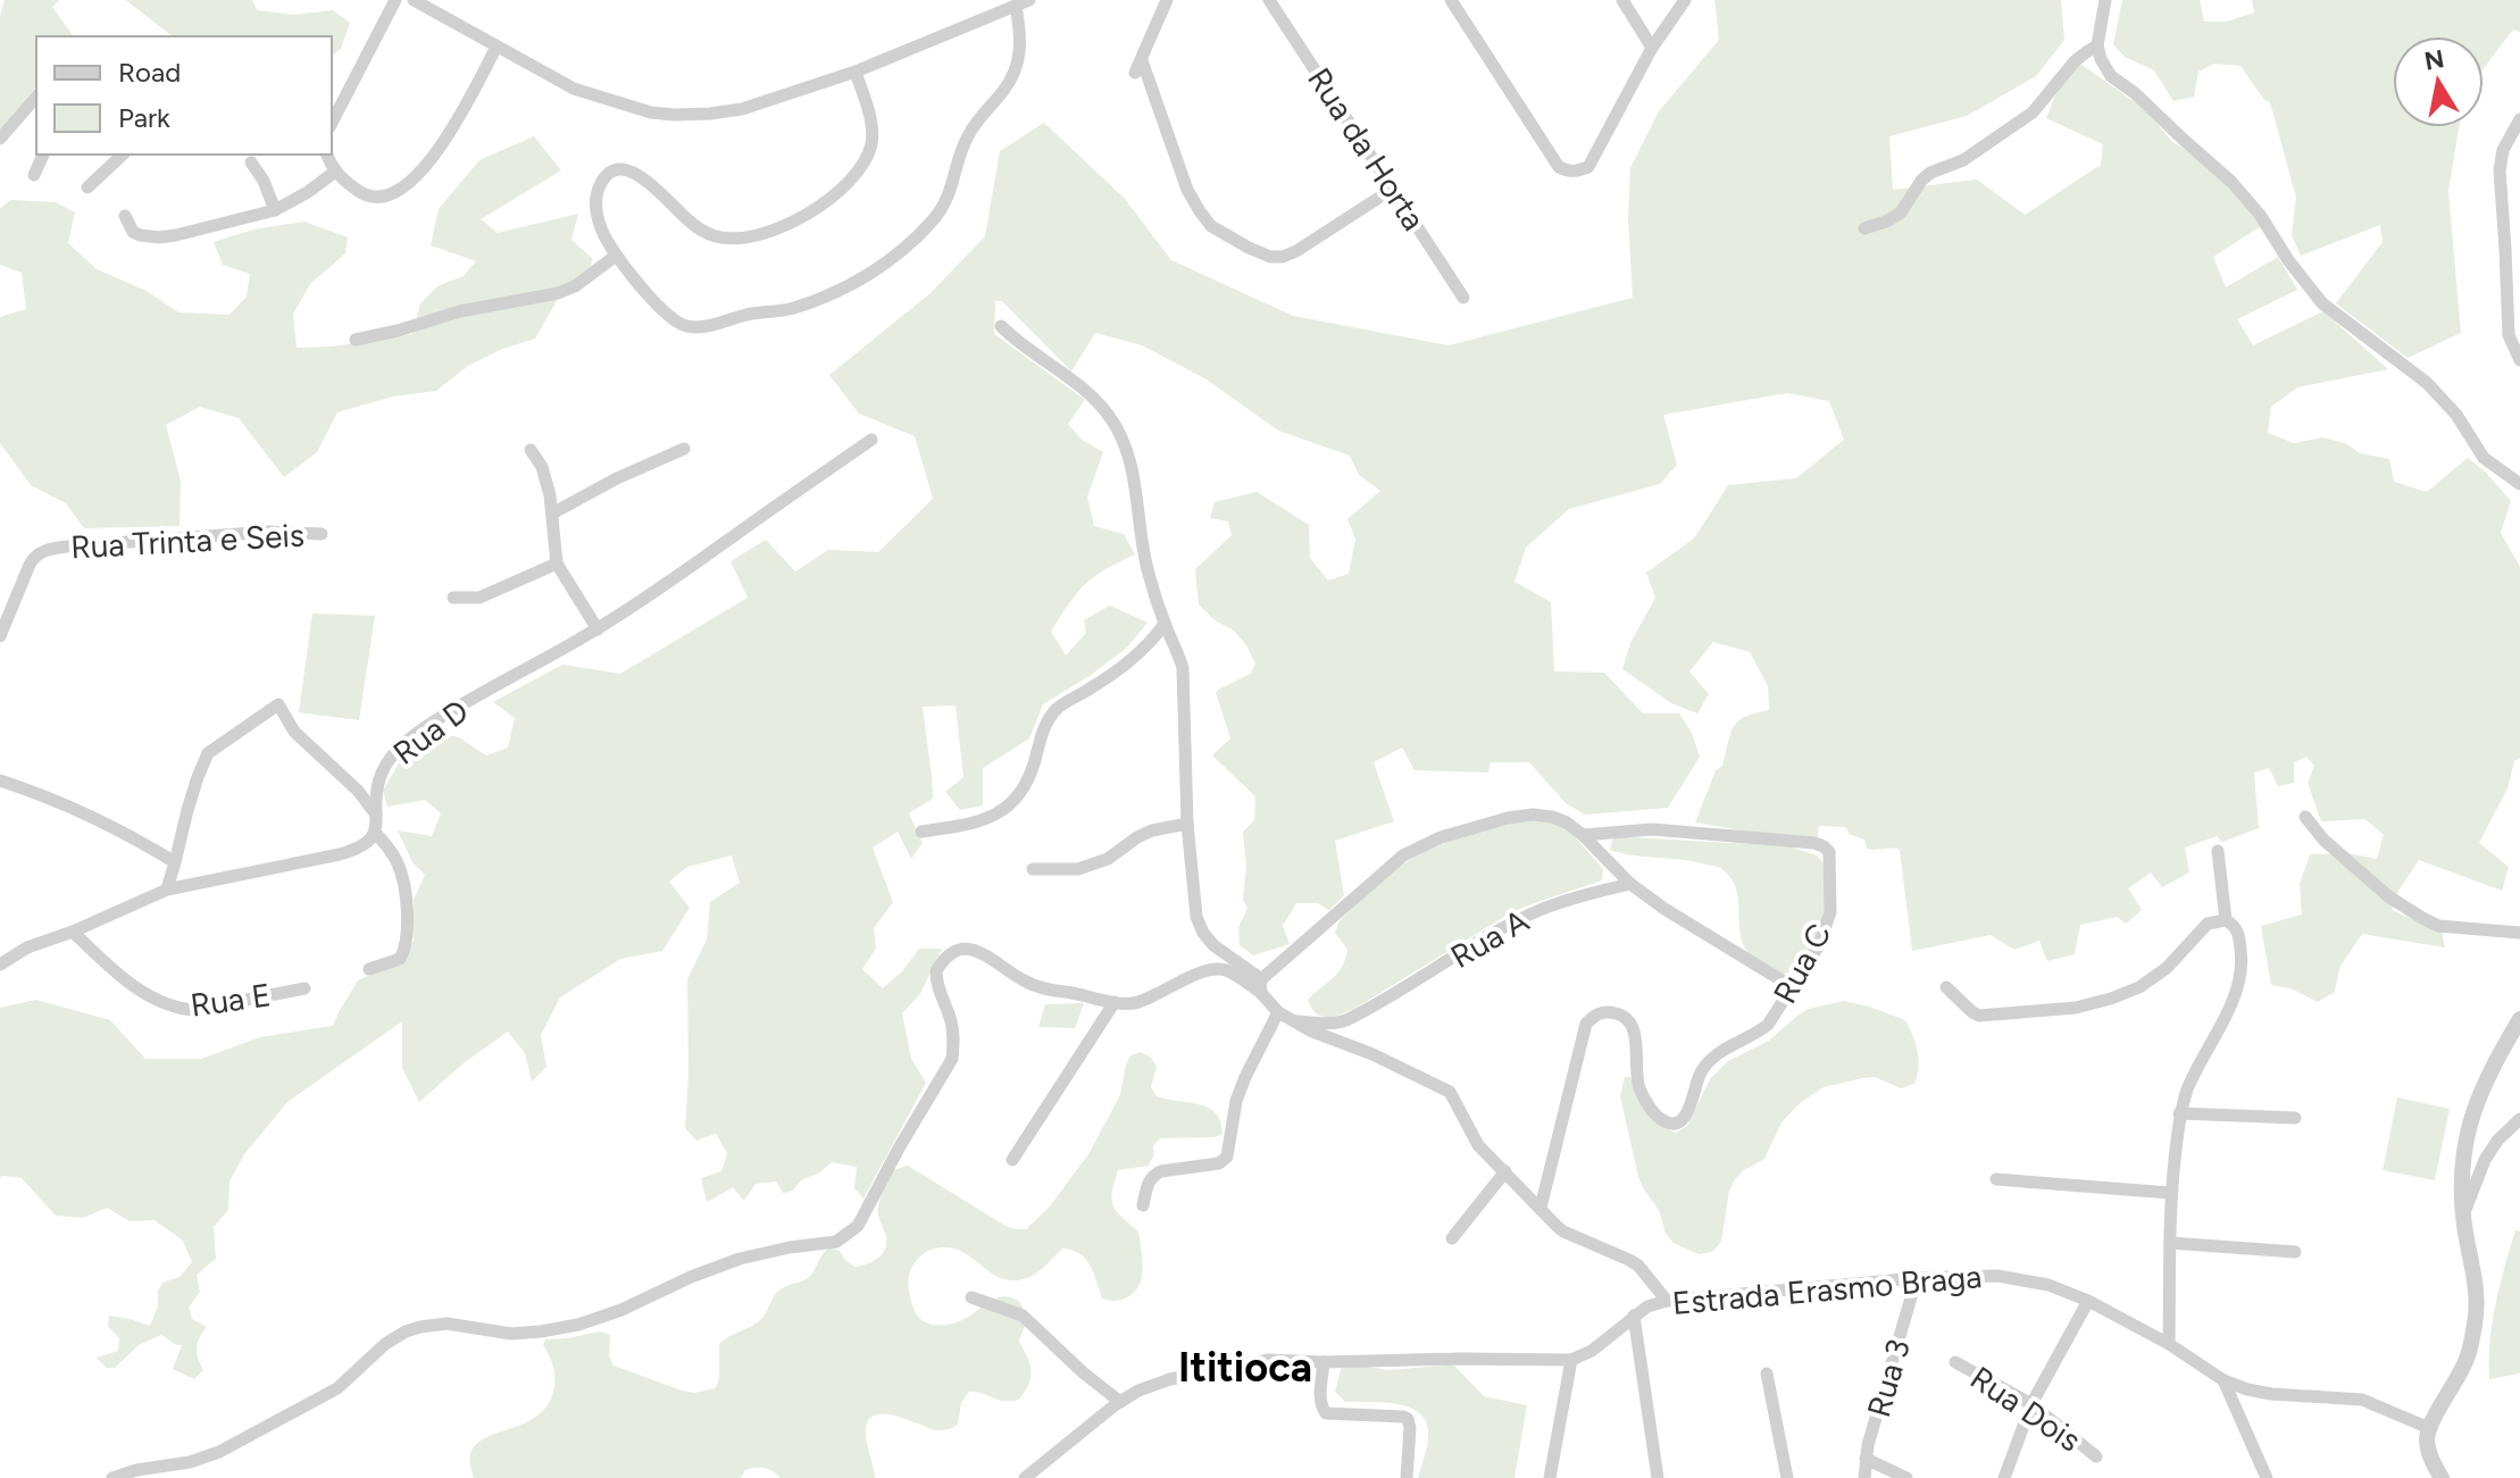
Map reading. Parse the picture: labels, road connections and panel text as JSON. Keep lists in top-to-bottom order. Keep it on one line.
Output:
{"streets":{"street":["Rua da Horta","Rua Trinta e Seis","Rua D","Rua A","Rua C","Rua E","Estrada Erasmo Braga","Rua 3","Rua Dois"]},"crossings":[["Estrada Erasmo Braga","Rua 3"]],"districts":["Ititioca"],"legend":["Road","Park"],"north":"top"}
